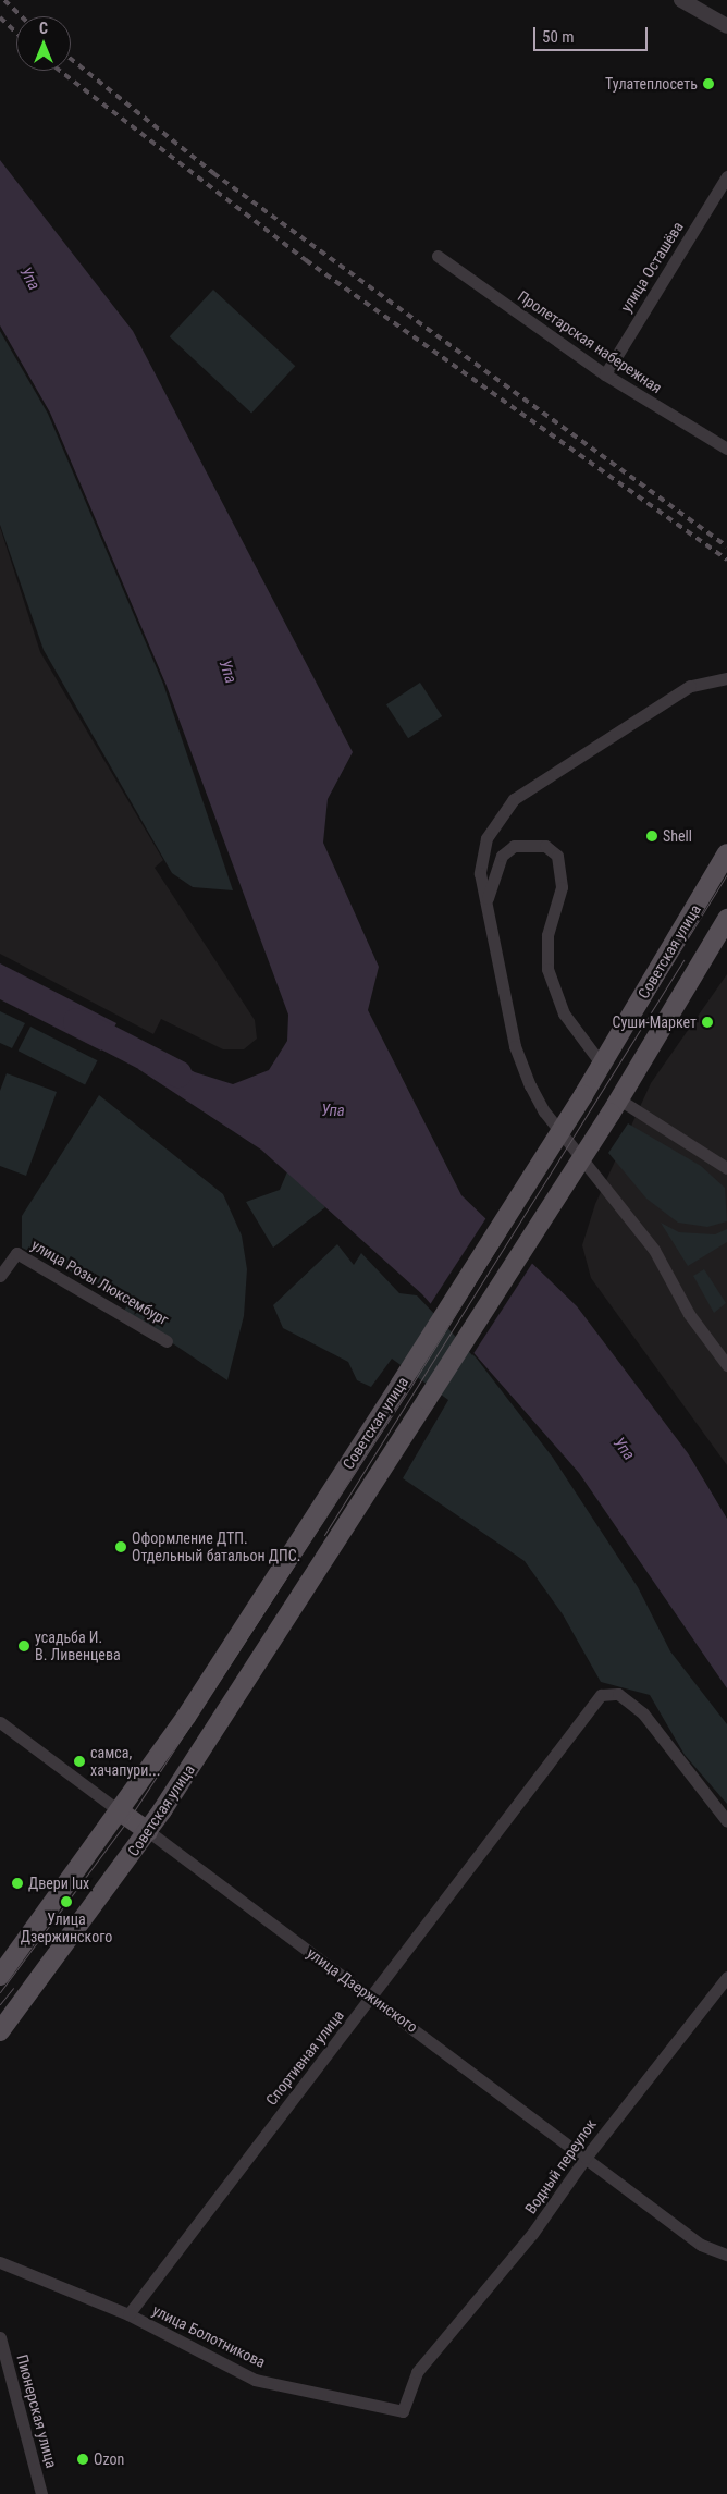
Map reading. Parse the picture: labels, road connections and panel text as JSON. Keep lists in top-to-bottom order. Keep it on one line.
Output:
{"streets":{"main road":["Советская улица","улица Дзержинского"],"street":["улица Осташёва","Пролетарская набережная","улица Розы Люксембург","Спортивная улица","Водный переулок","улица Болотникова","Пионерская улица"]},"crossings":[["улица Осташёва","Пролетарская набережная"],["Советская улица","улица Дзержинского"],["улица Дзержинского","Спортивная улица"],["улица Дзержинского","Водный переулок"],["Спортивная улица","улица Болотникова"],["Водный переулок","улица Болотникова"]],"water":["Упа"],"places":["Тулатеплосеть","Shell","Суши-Маркет","Оформление ДТП. Отдельный батальон ДПС.","усадьба И. В. Ливенцева","самса, хачапури...","Двери lux","Улица Дзержинского","Ozon"],"scale_bar":"50 m","north":"top"}
